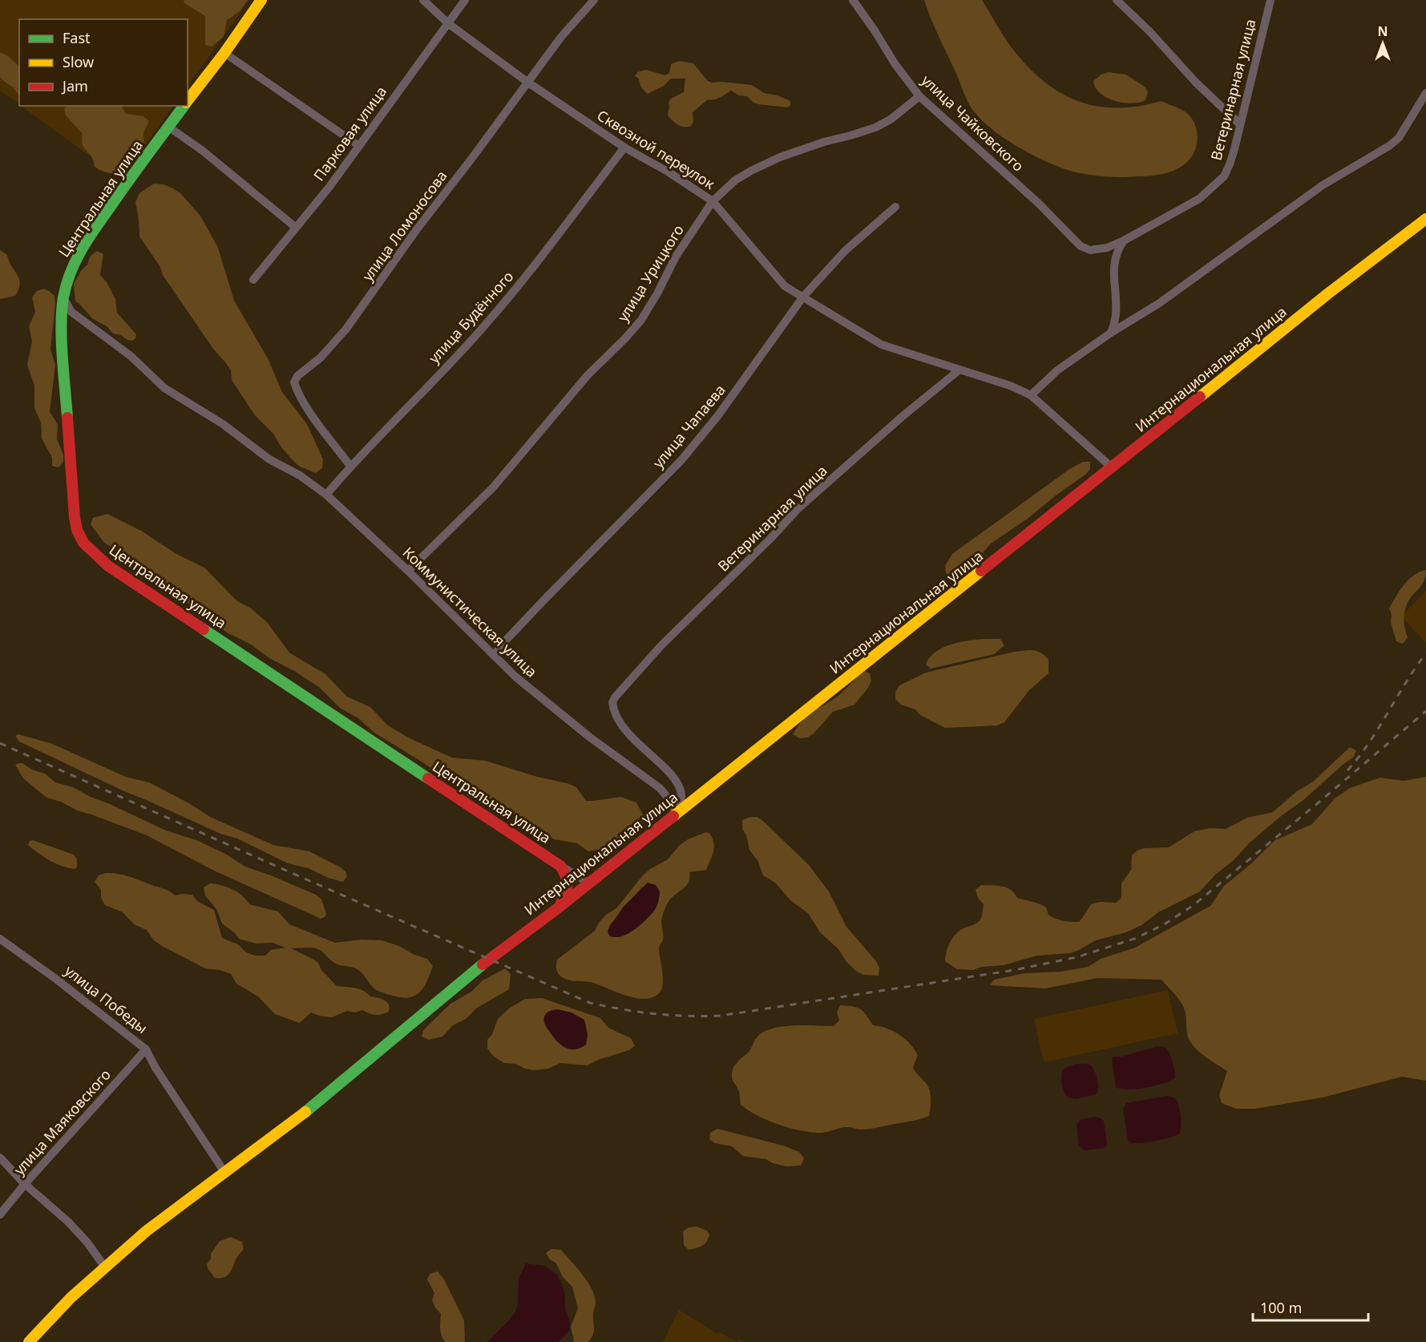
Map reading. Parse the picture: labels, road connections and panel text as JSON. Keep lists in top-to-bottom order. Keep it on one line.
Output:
{"streets":{"street":["Ветеринарная улица","улица Чайковского","Парковая улица","Сквозной переулок","Центральная улица","улица Ломоносова","улица Урицкого","улица Будённого","Интернациональная улица","улица Чапаева","Коммунистическая улица","улица Победы","улица Маяковского"]},"crossings":[["Ветеринарная улица","улица Чайковского"],["Ветеринарная улица","Сквозной переулок"],["Ветеринарная улица","Интернациональная улица"],["Ветеринарная улица","Коммунистическая улица"],["улица Чайковского","улица Урицкого"],["Парковая улица","Сквозной переулок"],["Сквозной переулок","улица Ломоносова"],["Сквозной переулок","улица Урицкого"],["Сквозной переулок","улица Будённого"],["Сквозной переулок","Интернациональная улица"],["Сквозной переулок","улица Чапаева"],["Центральная улица","Интернациональная улица"],["Центральная улица","Коммунистическая улица"],["улица Ломоносова","улица Будённого"],["улица Урицкого","Коммунистическая улица"],["улица Будённого","Коммунистическая улица"],["Интернациональная улица","Коммунистическая улица"],["Интернациональная улица","улица Победы"],["улица Чапаева","Коммунистическая улица"],["улица Победы","улица Маяковского"]],"legend":["Fast","Slow","Jam"],"scale_bar":"100 m","north":"top"}
